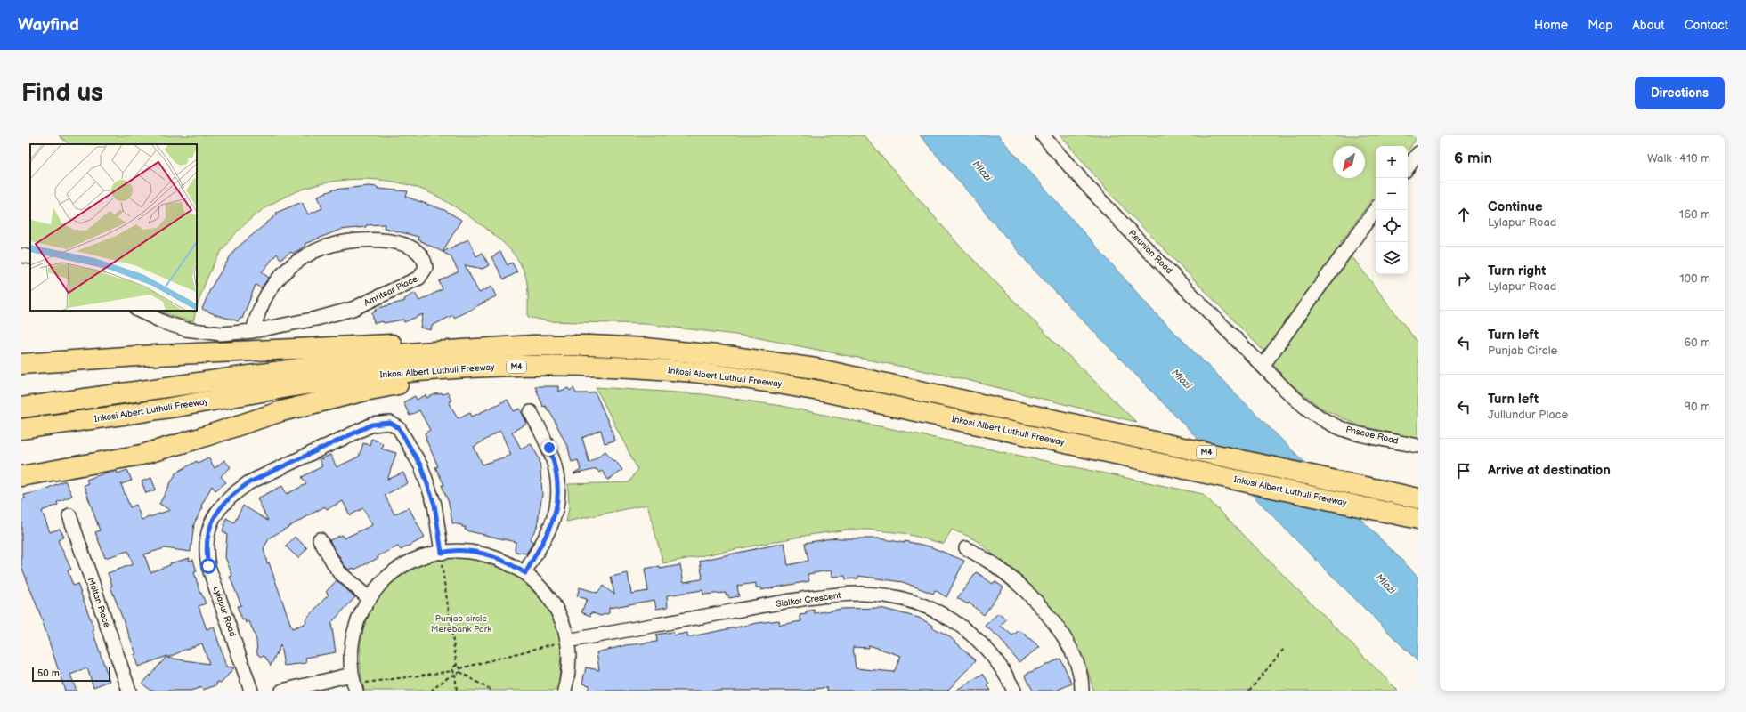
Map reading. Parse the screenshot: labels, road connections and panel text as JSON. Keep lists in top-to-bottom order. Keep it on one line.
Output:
{"streets":{"highway":["M4","Inkosi Albert Luthuli Freeway"],"street":["Reunion Road","Amritsar Place","Pascoe Road","Sialkot Crescent","Moltan Place","Lylapur Road"]},"crossings":[["Reunion Road","Pascoe Road"]],"water":["Mlazi"],"parks":["Punjab circle Merebank Park"],"scale_bar":"50 m","north":"bottom left","page":{"header":"Wayfind","nav":["Home","Map","About","Contact"],"buttons":"Directions","title":"Find us","heading":["6 min","Walk · 410 m"],"map_buttons":["+","−"],"list":[["Continue","Lylapur Road","160 m"],["Turn right","Lylapur Road","100 m"],["Turn left","Punjab Circle","60 m"],["Turn left","Jullundur Place","90 m"],"Arrive at destination"],"scale":"50 m"}}
